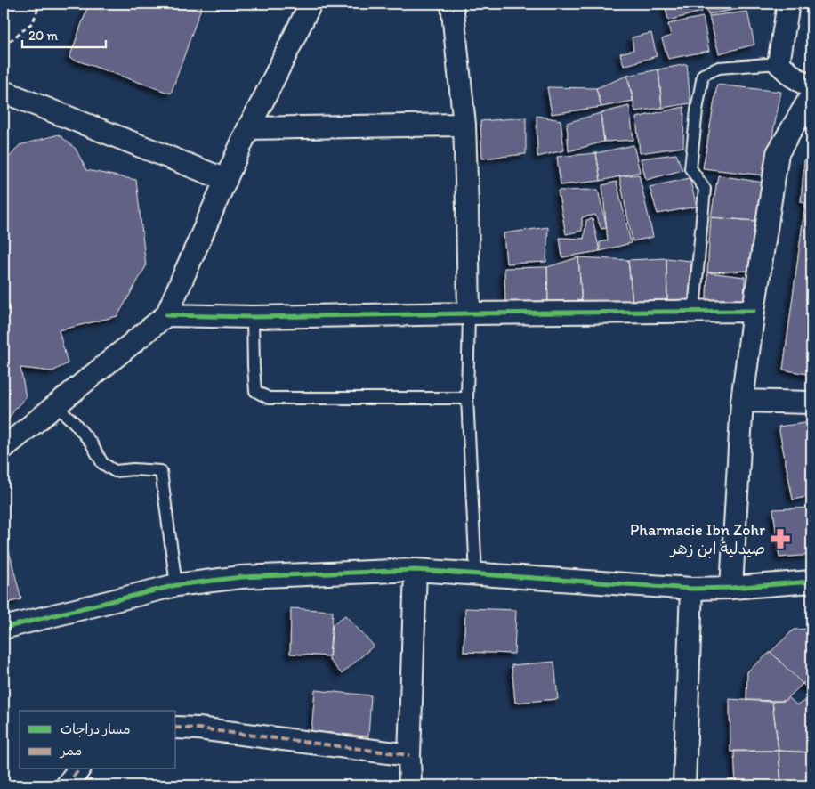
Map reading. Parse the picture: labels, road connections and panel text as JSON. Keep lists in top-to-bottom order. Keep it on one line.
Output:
{"places":{"pharmacy":["Pharmacie Ibn Zohr صيدلية ابن زهر"]},"legend":["مسار دراجات","ممر"],"scale_bar":"20 m"}
